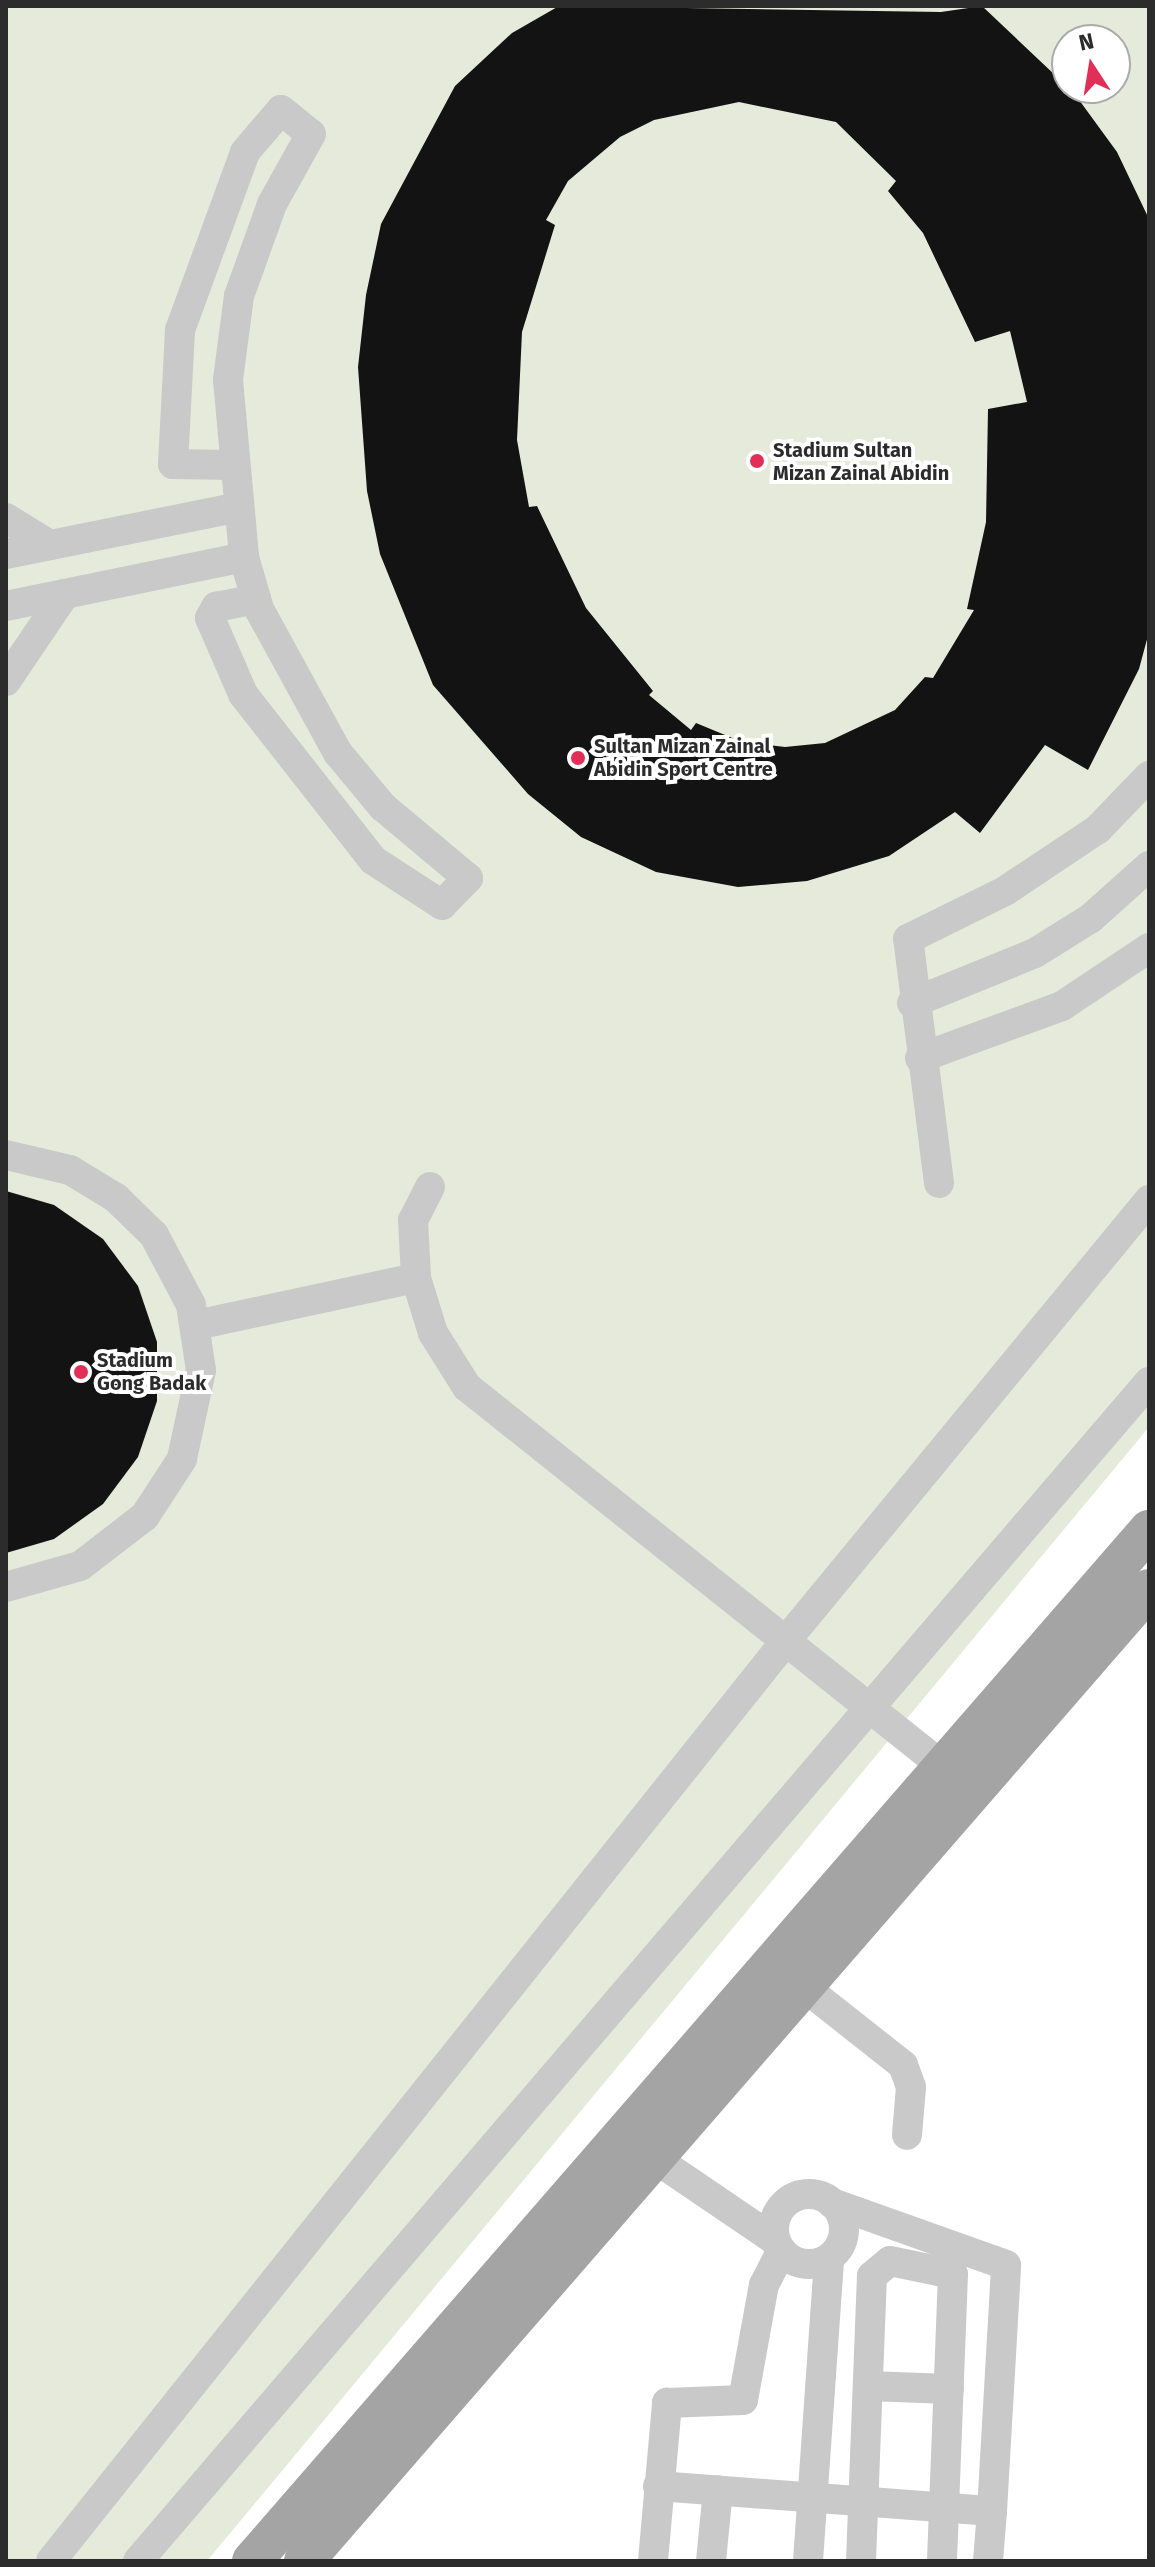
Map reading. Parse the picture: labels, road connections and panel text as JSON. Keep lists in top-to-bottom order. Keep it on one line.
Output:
{"places":["Stadium Sultan Mizan Zainal Abidin","Sultan Mizan Zainal Abidin Sport Centre","Stadium Gong Badak"],"north":"top"}
